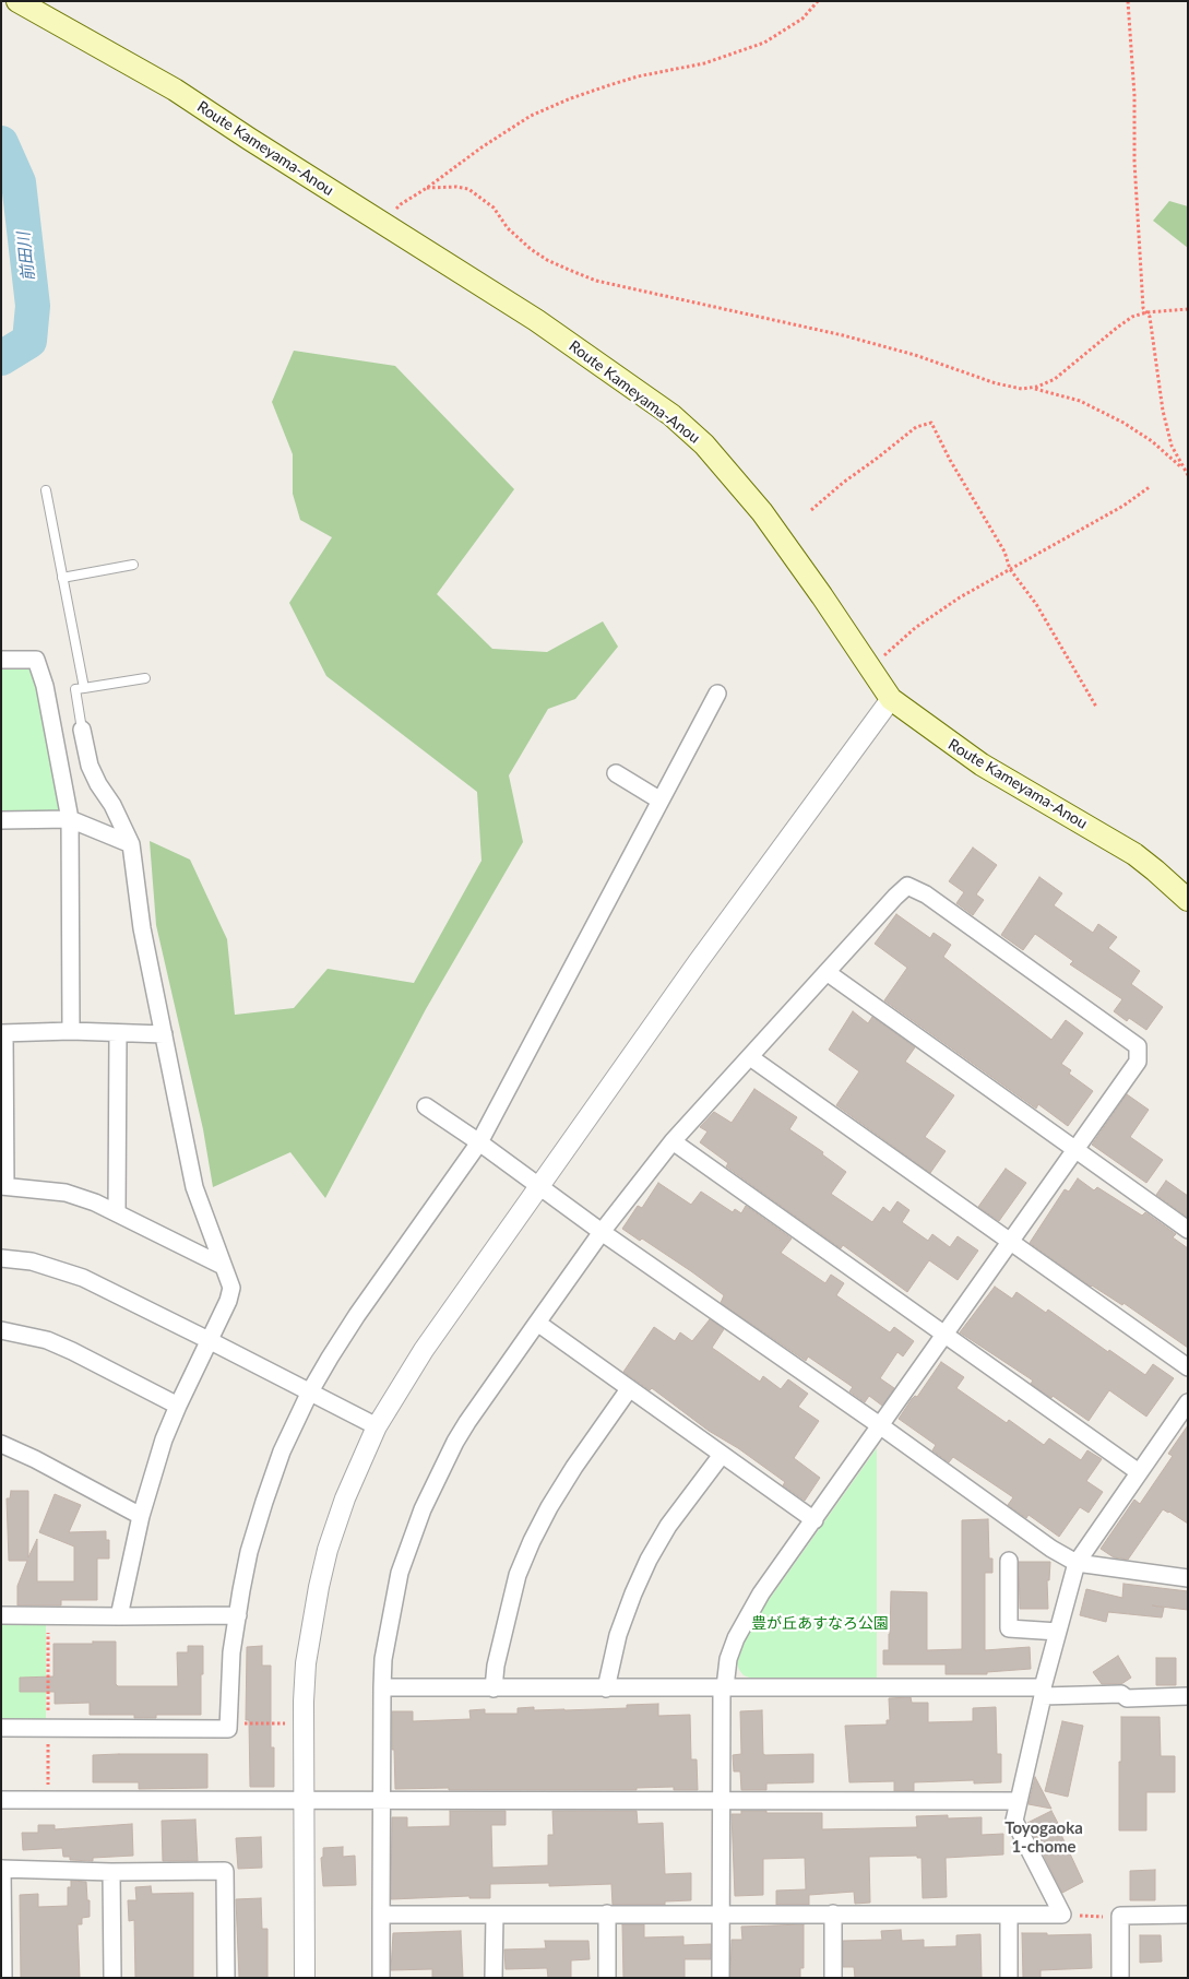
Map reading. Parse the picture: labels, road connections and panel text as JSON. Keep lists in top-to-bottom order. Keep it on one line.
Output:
{"streets":{"main road":["Route Kameyama-Anou"]},"districts":["Toyogaoka 1-chome"],"water":["前田川"],"parks":["豊が丘あすなろ公園"]}
